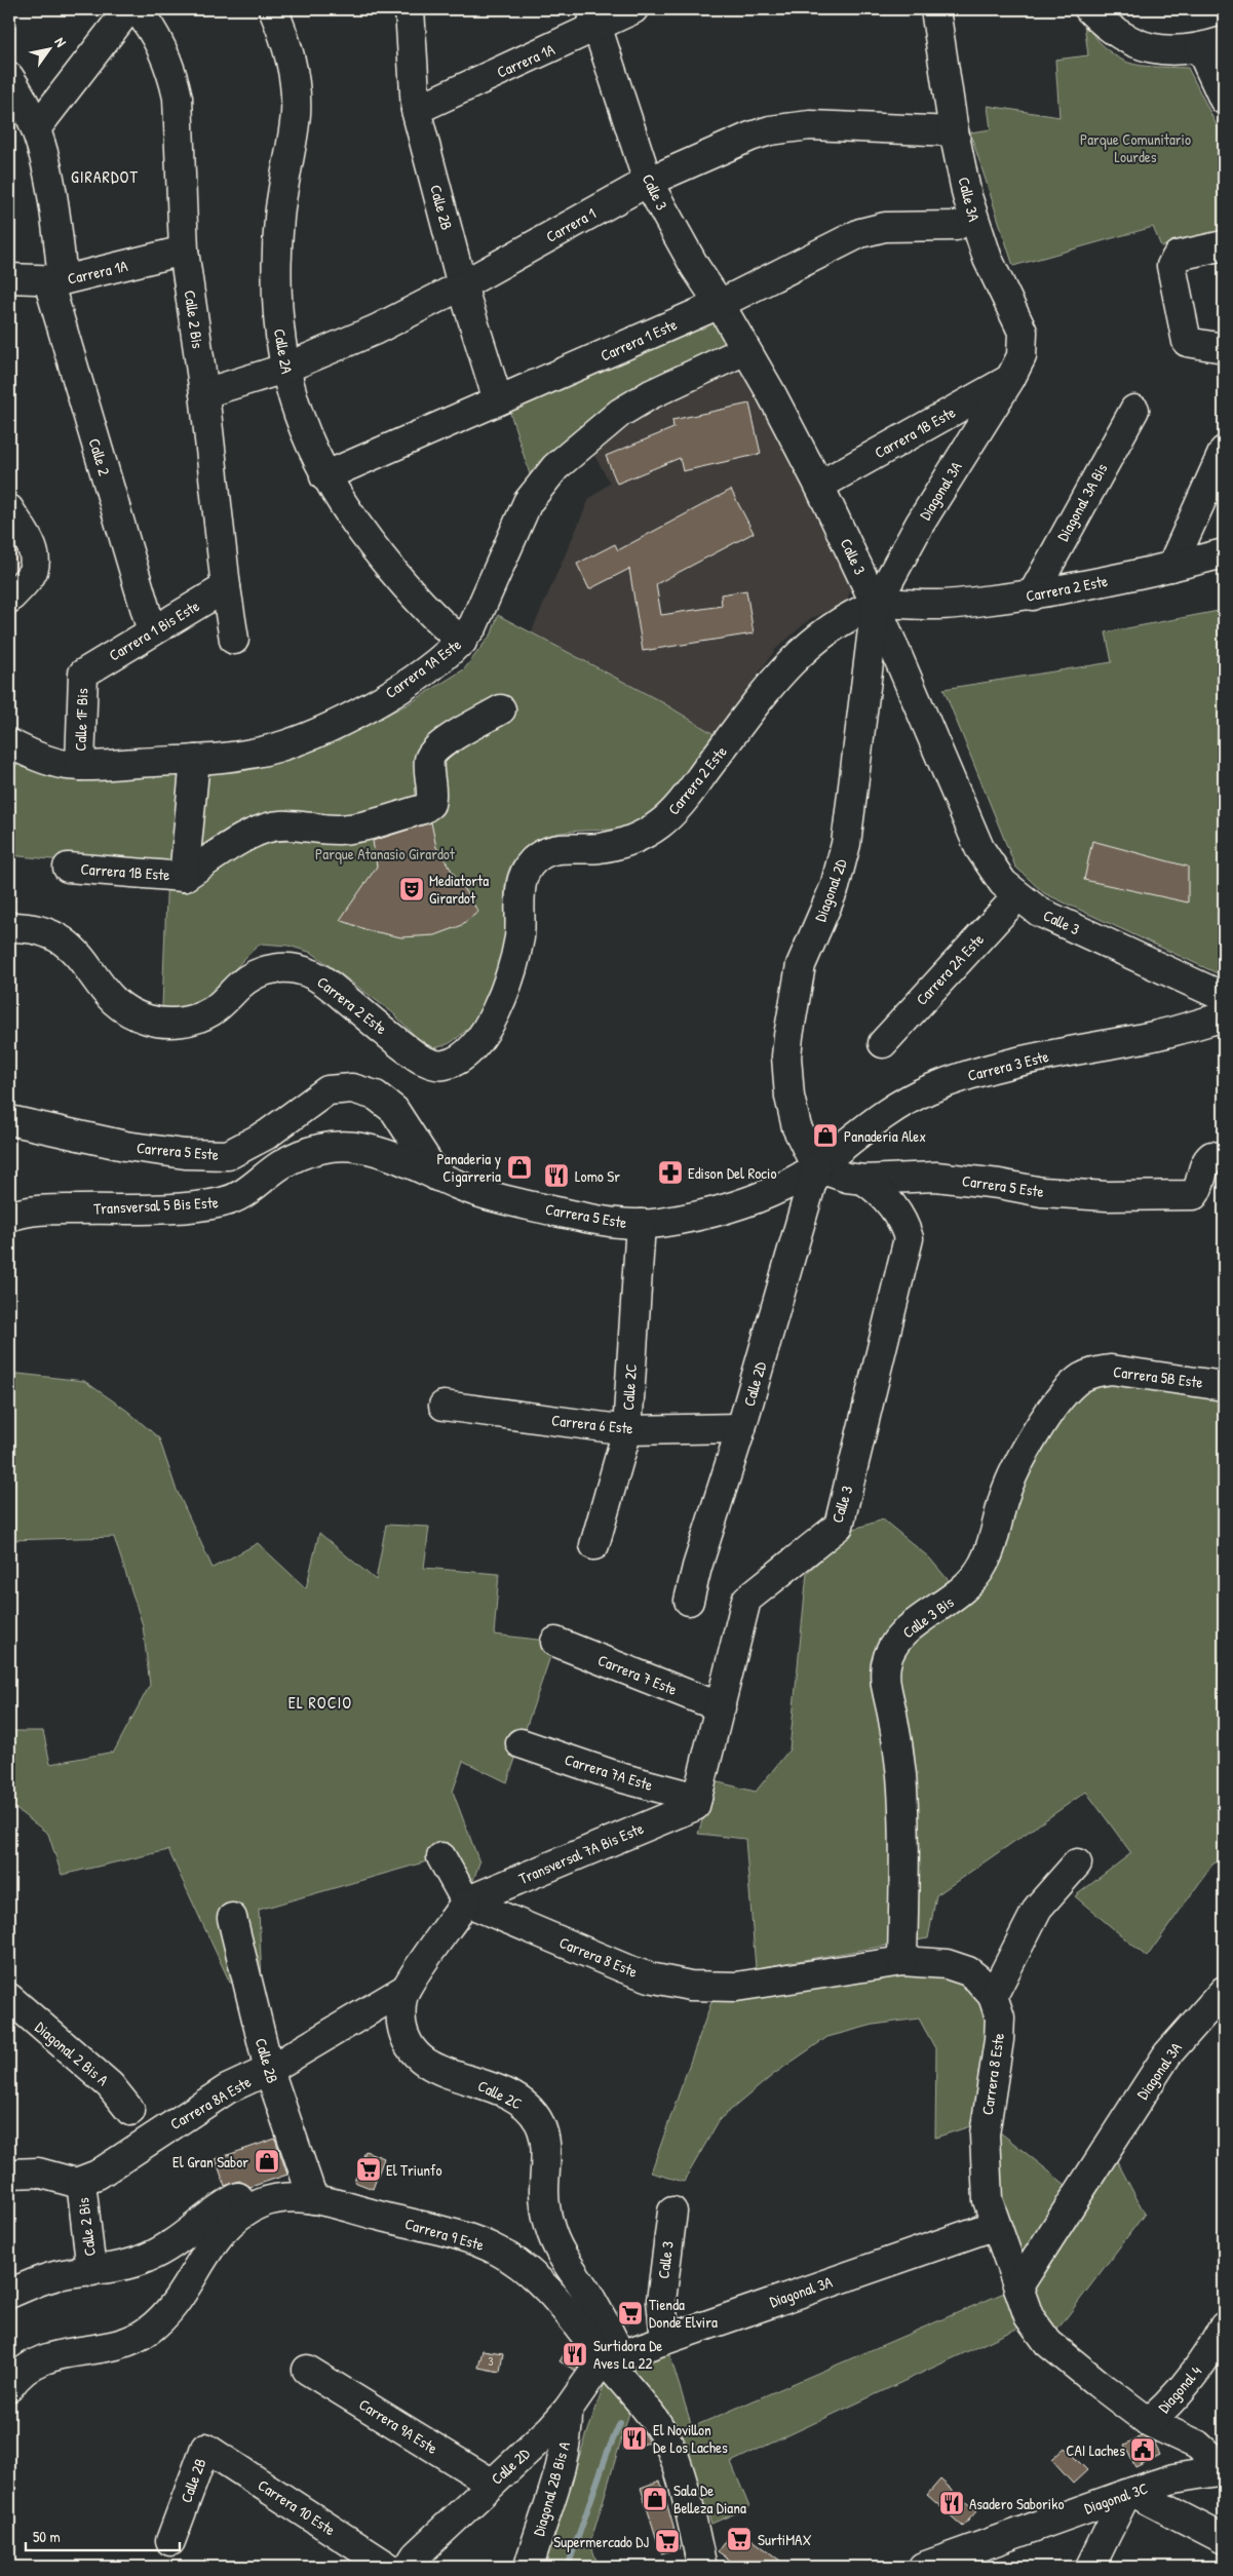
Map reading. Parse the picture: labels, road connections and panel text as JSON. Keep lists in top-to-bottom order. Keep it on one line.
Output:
{"streets":{"street":["Carrera 1A","Calle 3","Calle 3A","Calle 2B","Carrera 1","Calle 2 Bis","Carrera 1 Este","Calle 2A","Carrera 1B Este","Calle 2","Diagonal 3A","Diagonal 3A Bis","Carrera 2 Este","Carrera 1 Bis Este","Carrera 1A Este","Calle 1F Bis","Diagonal 2D","Carrera 2A Este","Carrera 3 Este","Carrera 5 Este","Transversal 5 Bis Este","Carrera 5B Este","Calle 2D","Calle 2C","Carrera 6 Este","Calle 3 Bis","Carrera 7 Este","Carrera 7A Este","Transversal 7A Bis Este","Carrera 8 Este","Diagonal 2 Bis A","Carrera 8A Este","Carrera 9 Este","Diagonal 4","Carrera 9A Este","Diagonal 2B Bis A","Diagonal 3C","Carrera 10 Este"]},"crossings":[["Carrera 1A","Calle 3"],["Carrera 1A","Calle 2B"],["Carrera 1A","Calle 2 Bis"],["Carrera 1A","Calle 2"],["Calle 3","Carrera 1"],["Calle 3","Carrera 1 Este"],["Calle 3","Carrera 1B Este"],["Calle 3","Diagonal 3A"],["Calle 3","Carrera 2 Este"],["Calle 3","Carrera 1A Este"],["Calle 3","Diagonal 2D"],["Calle 3","Carrera 2A Este"],["Calle 3","Carrera 5 Este"],["Calle 3","Carrera 7 Este"],["Calle 3","Carrera 7A Este"],["Calle 3","Transversal 7A Bis Este"],["Calle 3A","Carrera 1"],["Calle 3A","Carrera 1B Este"],["Calle 3A","Diagonal 3A"],["Calle 2B","Carrera 1"],["Calle 2B","Carrera 1 Este"],["Calle 2B","Carrera 8A Este"],["Calle 2B","Carrera 9 Este"],["Calle 2B","Carrera 10 Este"],["Carrera 1","Calle 2 Bis"],["Carrera 1","Calle 2A"],["Calle 2 Bis","Carrera 1 Bis Este"],["Calle 2 Bis","Carrera 8A Este"],["Carrera 1 Este","Calle 2A"],["Calle 2A","Carrera 1A Este"],["Carrera 1B Este","Diagonal 3A"],["Calle 2","Carrera 1 Bis Este"],["Diagonal 3A","Carrera 2 Este"],["Diagonal 3A","Diagonal 2D"],["Diagonal 3A","Calle 2D"],["Diagonal 3A","Calle 2C"],["Diagonal 3A","Carrera 8 Este"],["Diagonal 3A","Carrera 9 Este"],["Diagonal 3A Bis","Carrera 2 Este"],["Carrera 2 Este","Diagonal 2D"],["Carrera 1 Bis Este","Calle 1F Bis"],["Carrera 1A Este","Calle 1F Bis"],["Diagonal 2D","Carrera 3 Este"],["Diagonal 2D","Carrera 5 Este"],["Diagonal 2D","Calle 2D"],["Carrera 3 Este","Carrera 5 Este"],["Carrera 3 Este","Calle 2D"],["Carrera 5 Este","Transversal 5 Bis Este"],["Carrera 5 Este","Calle 2D"],["Carrera 5 Este","Calle 2C"],["Carrera 5B Este","Calle 3 Bis"],["Calle 2D","Calle 2C"],["Calle 2D","Carrera 6 Este"],["Calle 2D","Carrera 9 Este"],["Calle 2D","Carrera 9A Este"],["Calle 2D","Diagonal 2B Bis A"],["Calle 2C","Carrera 6 Este"],["Calle 2C","Transversal 7A Bis Este"],["Calle 2C","Carrera 8 Este"],["Calle 2C","Carrera 8A Este"],["Calle 2C","Carrera 9 Este"],["Calle 3 Bis","Carrera 8 Este"],["Carrera 7A Este","Transversal 7A Bis Este"],["Transversal 7A Bis Este","Carrera 8 Este"],["Carrera 8 Este","Diagonal 4"],["Carrera 8 Este","Diagonal 3C"]],"districts":["GIRARDOT","EL ROCIO"],"parks":["Parque Comunitario Lourdes","Parque Atanasio Girardot"],"places":{"theatre":["Mediatorta Girardot"],"shop":["Panaderia Alex","Panaderia y Cigarreria","El Gran Sabor","Sala De Belleza Diana"],"pharmacy":["Edison Del Rocio"],"restaurant":["Lomo Sr","Surtidora De Aves La 22","El Novillon De Los Laches","Asadero Saboriko"],"supermarket":["El Triunfo","Tienda Donde Elvira","SurtiMAX","Supermercado DJ"],"public building":["CAI Laches"]},"house_numbers":["3"],"scale_bar":"50 m","north":"top right"}
